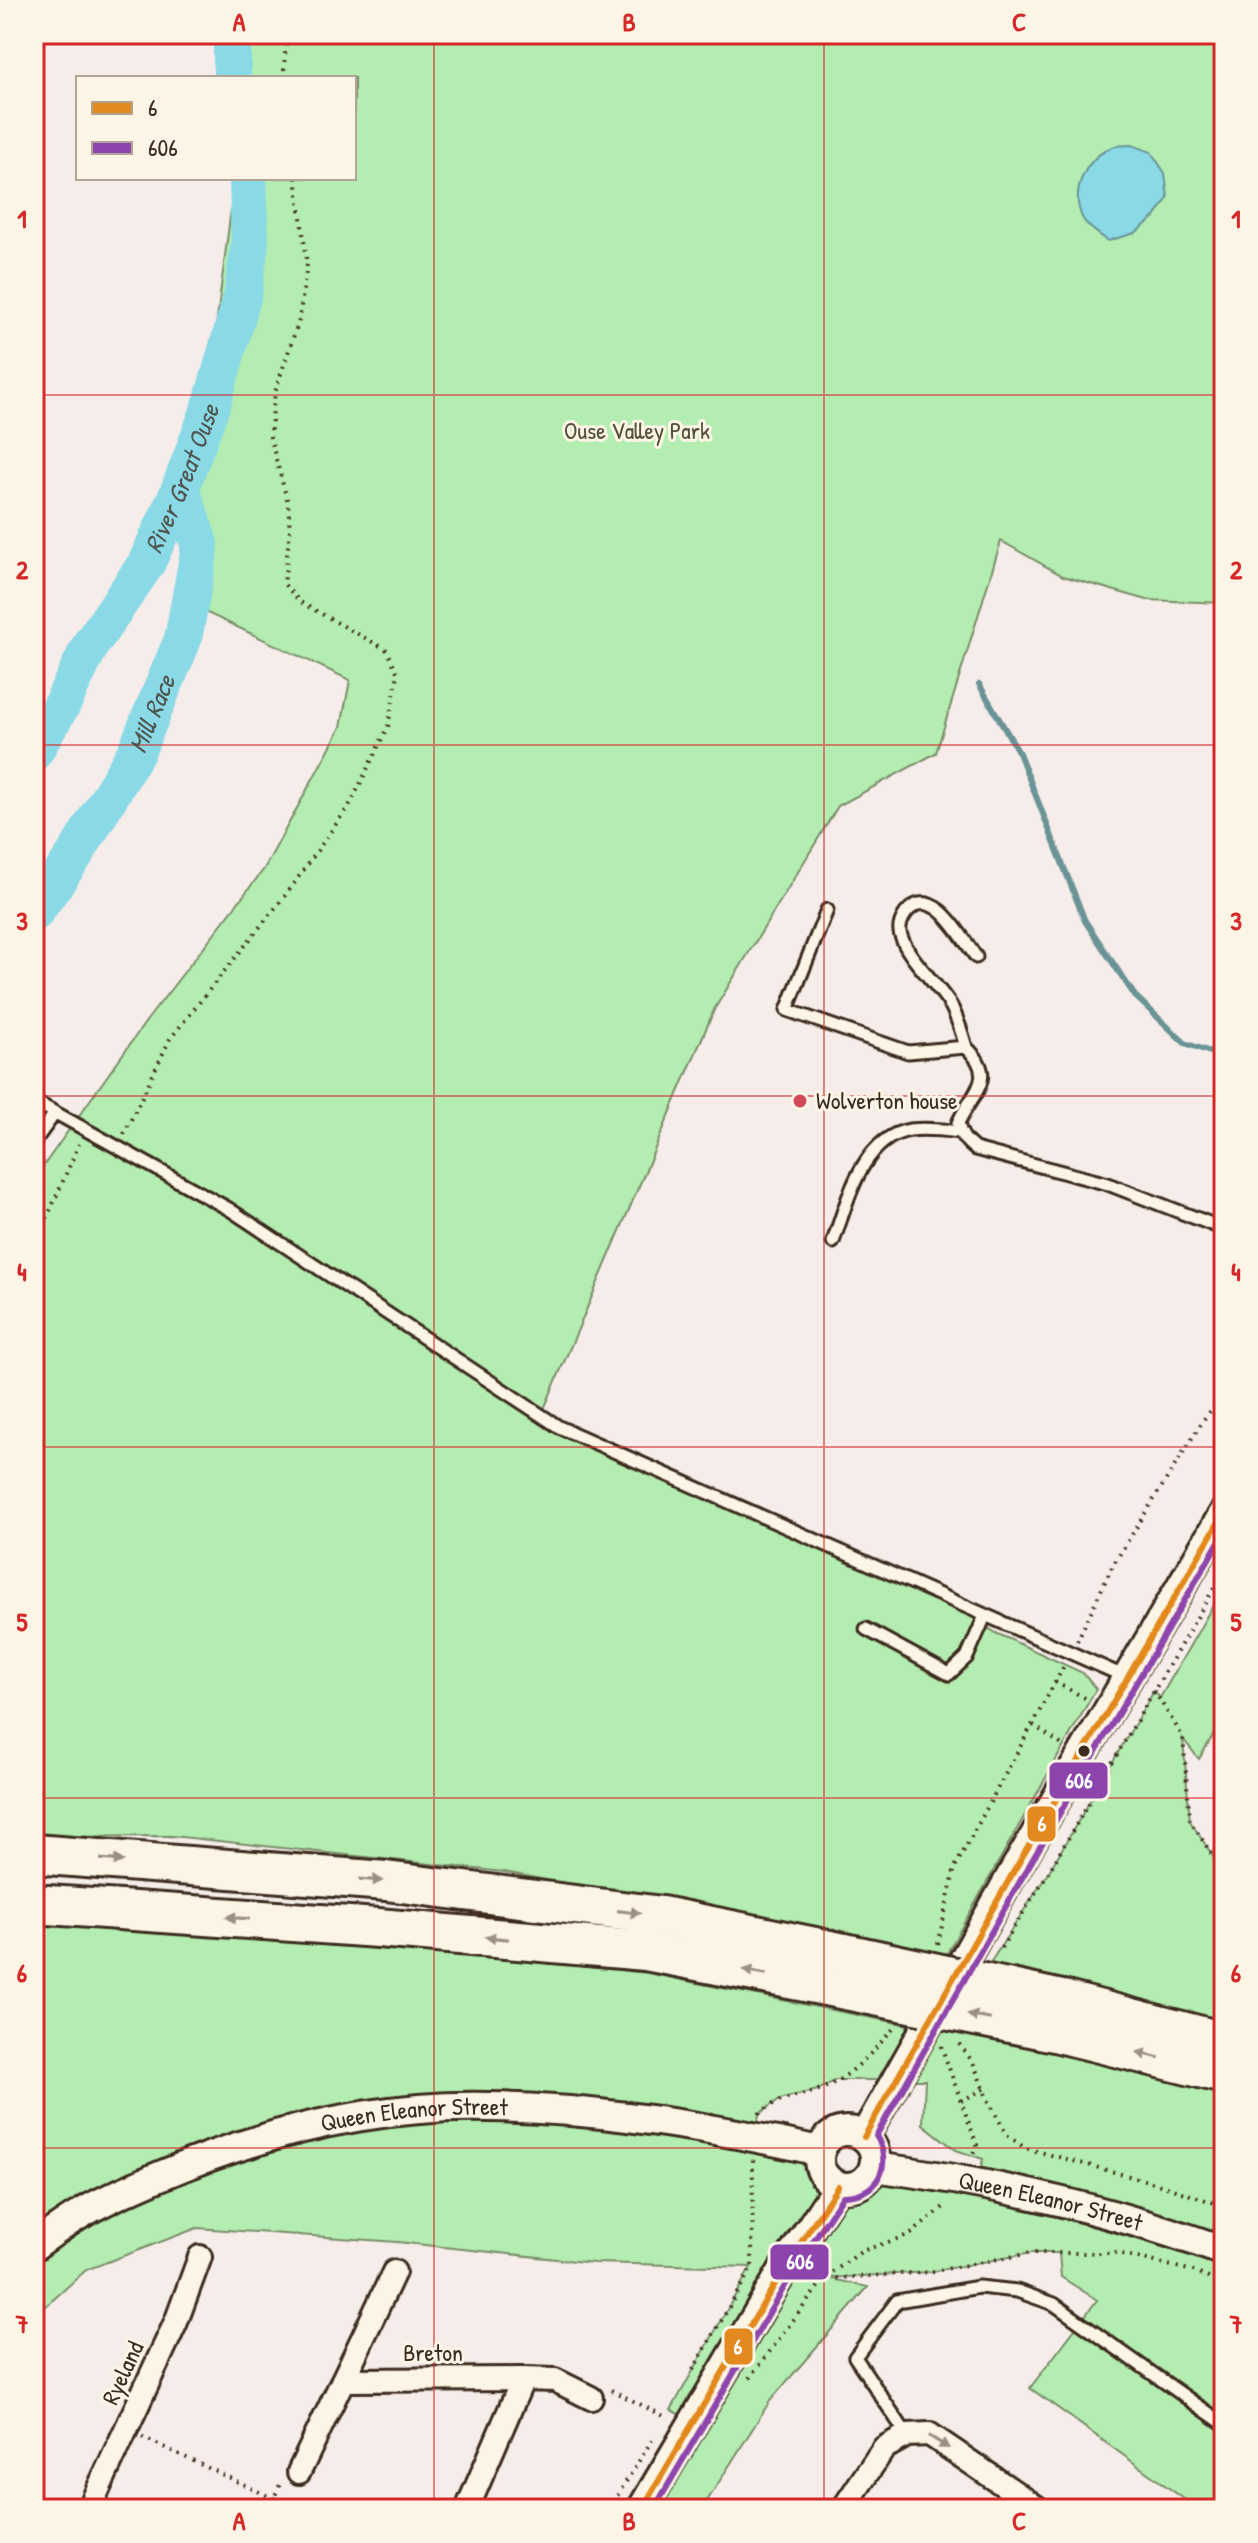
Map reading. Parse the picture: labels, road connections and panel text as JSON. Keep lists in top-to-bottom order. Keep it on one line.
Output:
{"streets":{"street":["Queen Eleanor Street","Breton","Ryeland"]},"water":["River Great Ouse","Mill Race"],"parks":["Ouse Valley Park"],"places":["Wolverton house"],"lines":["transit line 6","transit line 606"],"legend":["6","606"],"grid":{"columns":["A","B","C"],"rows":["1","2","3","4","5","6","7"]}}
